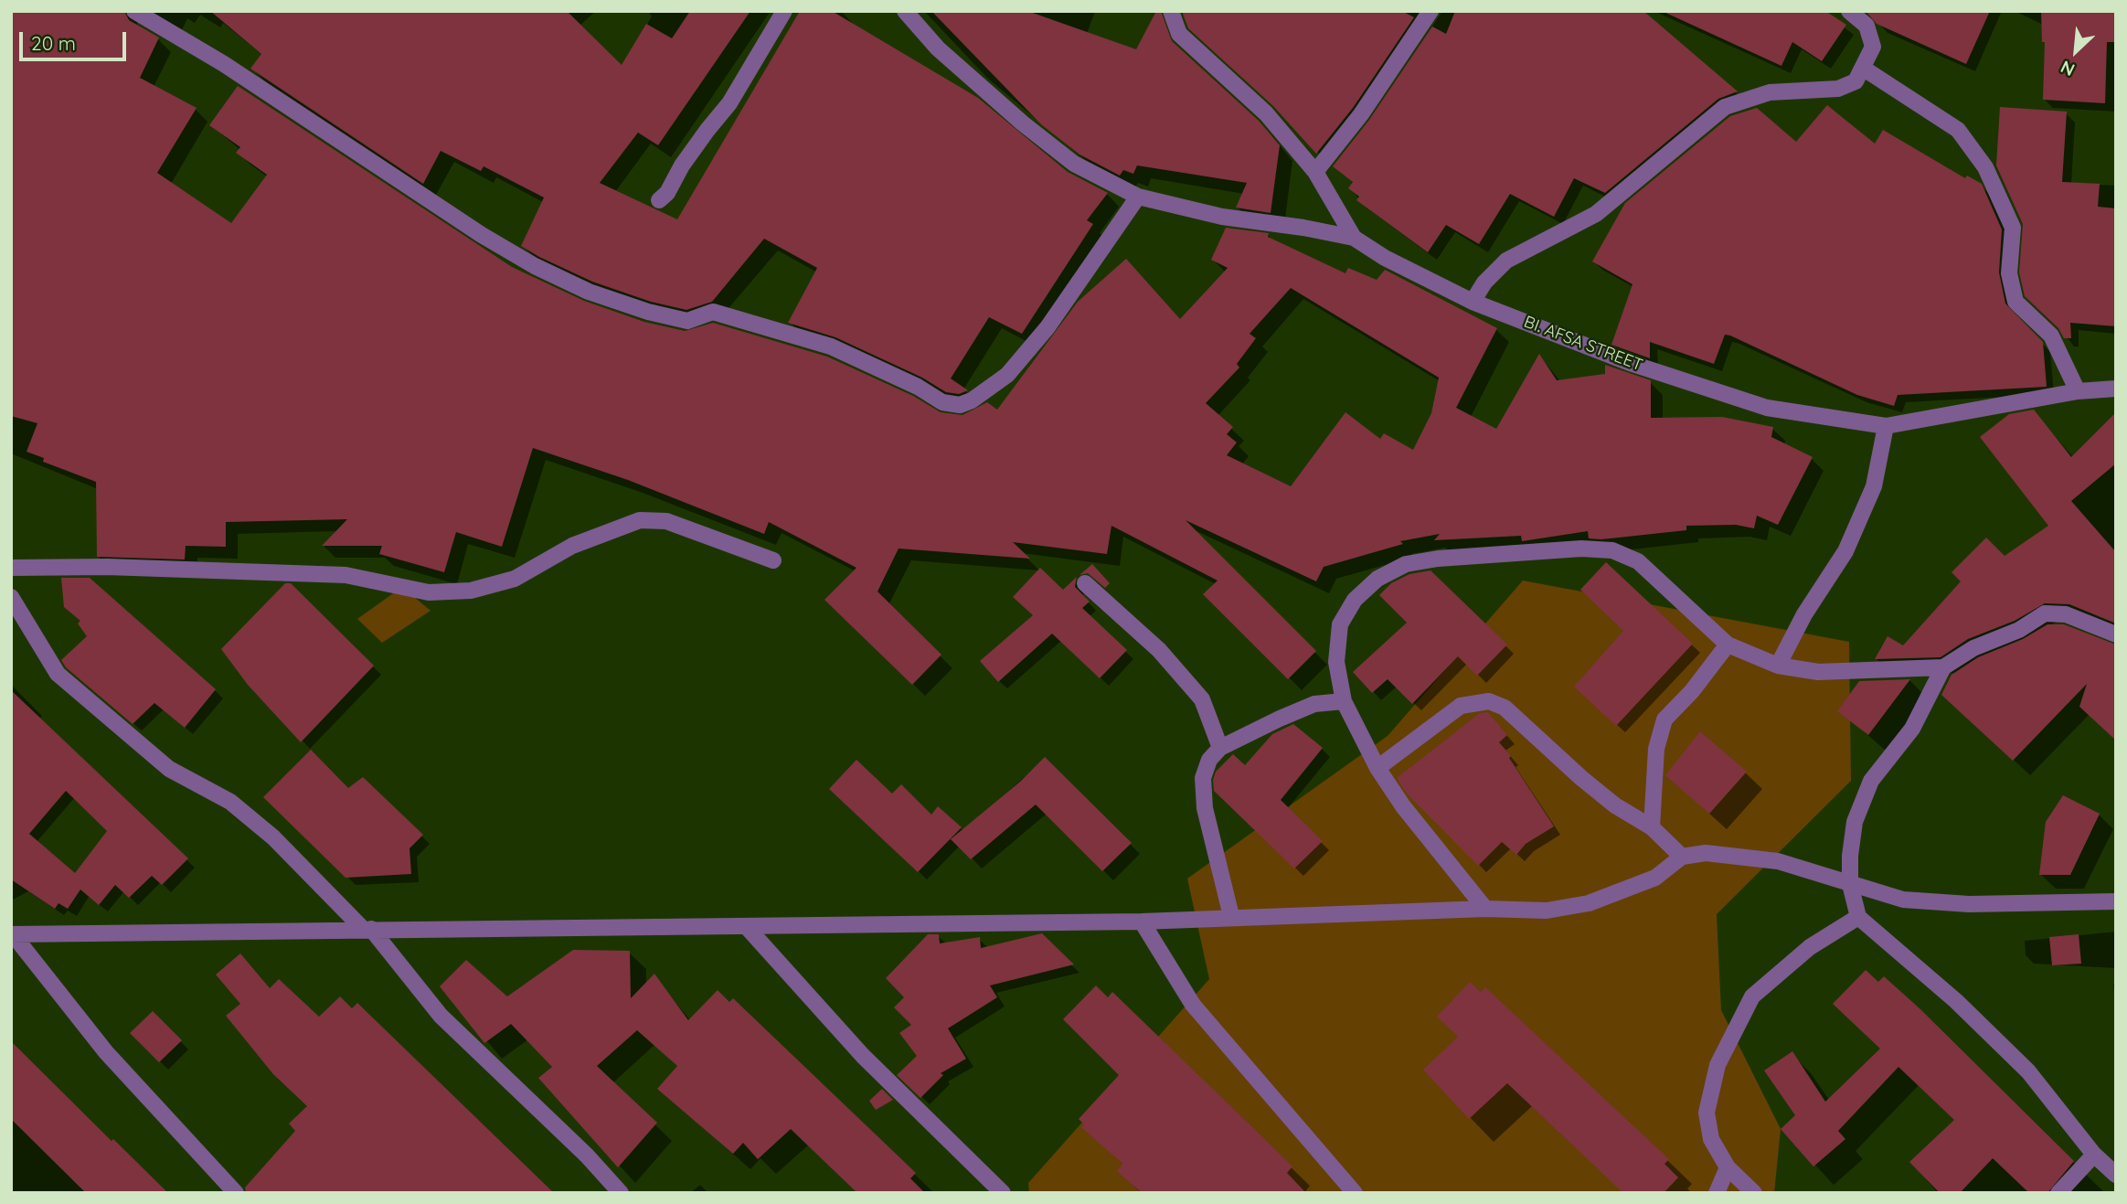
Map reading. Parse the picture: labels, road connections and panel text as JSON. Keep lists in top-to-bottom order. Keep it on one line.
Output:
{"streets":{"street":["BI. AFSA STREET"]},"scale_bar":"20 m","north":"bottom left"}
